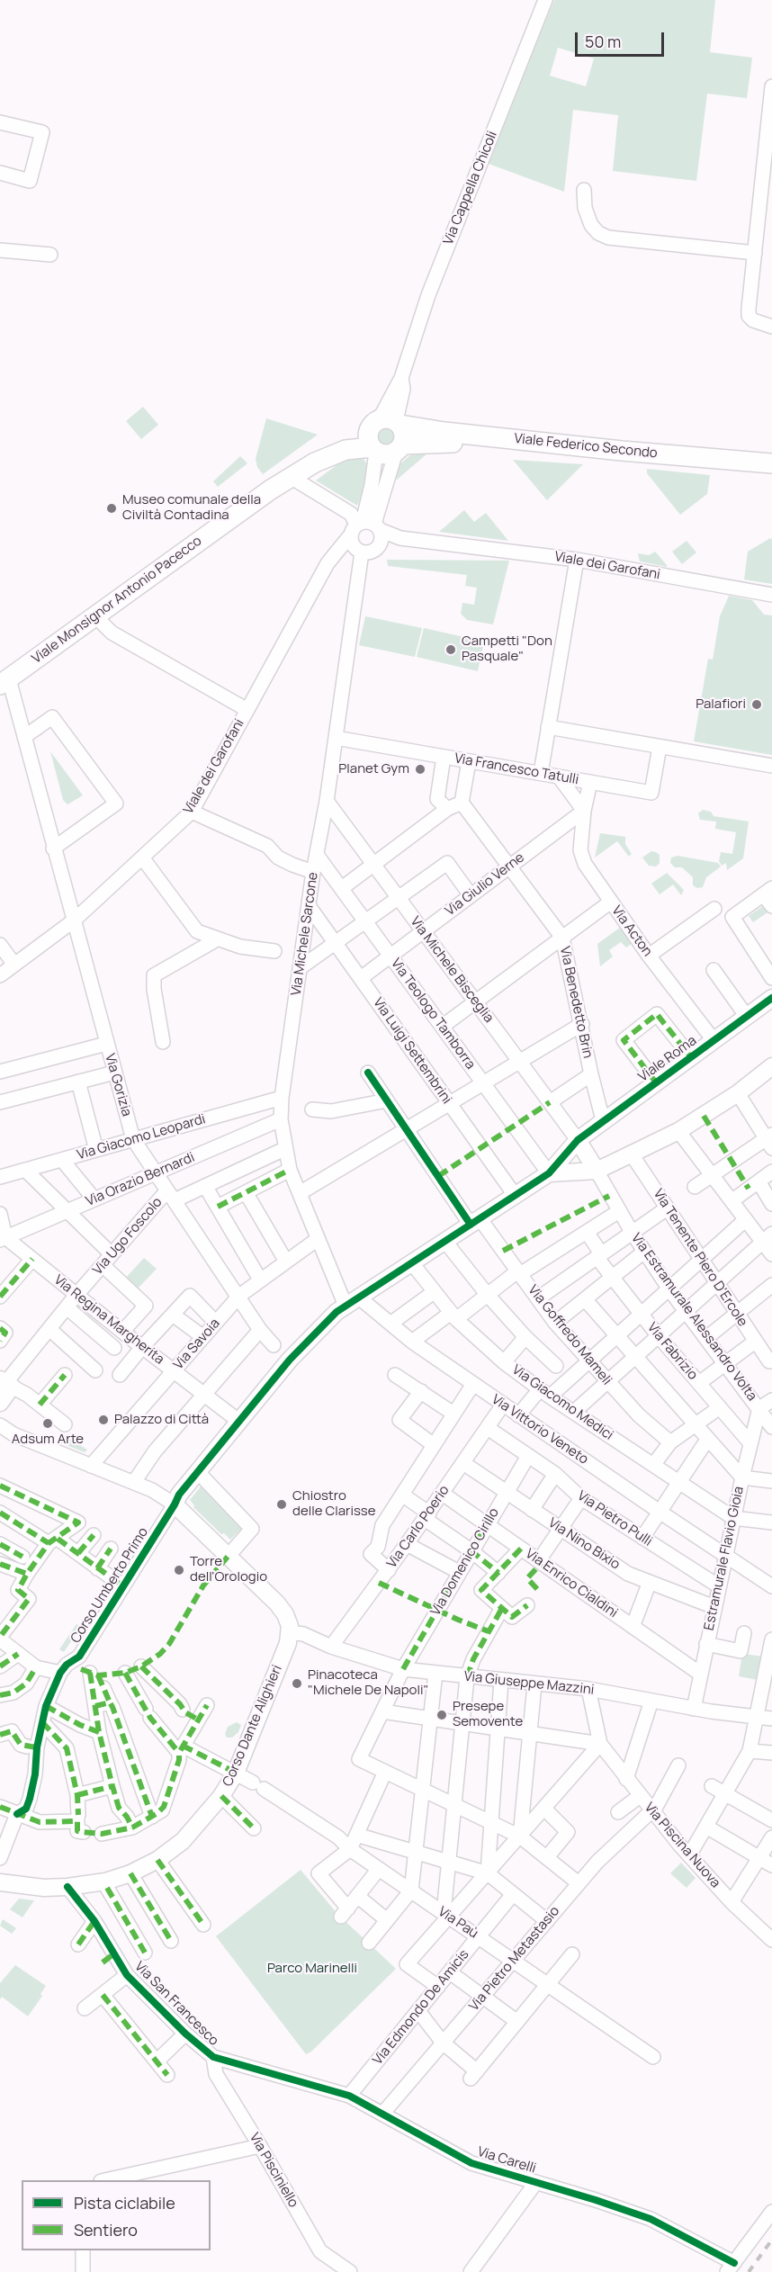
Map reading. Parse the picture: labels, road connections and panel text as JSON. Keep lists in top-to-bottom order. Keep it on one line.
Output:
{"streets":{"main road":["Viale Federico Secondo","Viale Monsignor Antonio Pacecco"],"street":["Via Cappella Chicoli","Viale dei Garofani","Via Francesco Tatulli","Via Giulio Verne","Via Acton","Via Michele Sarcone","Via Michele Bisceglia","Via Benedetto Brin","Via Teologo Tamborra","Via Luigi Settembrini","Viale Roma","Via Gorizia","Via Giacomo Leopardi","Via Orazio Bernardi","Via Ugo Foscolo","Via Tenente Piero D'Ercole","Via Estramurale Alessandro Volta","Via Regina Margherita","Via Goffredo Mameli","Via Savoia","Via Fabrizio","Via Giacomo Medici","Via Vittorio Veneto","Via Pietro Pulli","Via Carlo Poerio","Via Nino Bixio","Estramurale Flavio Gioia","Via Domenico Cirillo","Via Enrico Cialdini","Corso Umberto Primo","Via Giuseppe Mazzini","Corso Dante Alighieri","Via Piscina Nuova","Via Paù","Via Pietro Metastasio","Via San Francesco","Via Edmondo De Amicis","Via Carelli","Via Pisciniello"]},"crossings":[["Via Cappella Chicoli","Viale Federico Secondo"],["Via Cappella Chicoli","Viale Monsignor Antonio Pacecco"],["Viale Federico Secondo","Viale Monsignor Antonio Pacecco"],["Viale dei Garofani","Via Gorizia"],["Viale Monsignor Antonio Pacecco","Via Gorizia"],["Via Francesco Tatulli","Via Acton"],["Via Francesco Tatulli","Via Michele Sarcone"],["Via Giulio Verne","Via Acton"],["Via Giulio Verne","Via Michele Bisceglia"],["Via Giulio Verne","Via Benedetto Brin"],["Via Giulio Verne","Via Teologo Tamborra"],["Via Giulio Verne","Via Luigi Settembrini"],["Via Acton","Viale Roma"],["Via Michele Sarcone","Via Michele Bisceglia"],["Via Michele Sarcone","Via Teologo Tamborra"],["Via Michele Sarcone","Via Luigi Settembrini"],["Via Michele Sarcone","Via Giacomo Leopardi"],["Via Michele Sarcone","Via Orazio Bernardi"],["Via Michele Sarcone","Via Savoia"],["Via Michele Sarcone","Via Vittorio Veneto"],["Via Michele Bisceglia","Viale Roma"],["Via Benedetto Brin","Viale Roma"],["Via Teologo Tamborra","Viale Roma"],["Via Gorizia","Via Giacomo Leopardi"],["Via Gorizia","Via Orazio Bernardi"],["Via Gorizia","Via Ugo Foscolo"],["Via Gorizia","Via Savoia"],["Via Orazio Bernardi","Via Regina Margherita"],["Via Ugo Foscolo","Via Regina Margherita"],["Via Estramurale Alessandro Volta","Estramurale Flavio Gioia"],["Via Regina Margherita","Via Savoia"],["Via Fabrizio","Estramurale Flavio Gioia"],["Via Giacomo Medici","Estramurale Flavio Gioia"],["Via Vittorio Veneto","Via Carlo Poerio"],["Via Vittorio Veneto","Estramurale Flavio Gioia"],["Via Pietro Pulli","Via Carlo Poerio"],["Via Pietro Pulli","Estramurale Flavio Gioia"],["Via Pietro Pulli","Via Domenico Cirillo"],["Via Carlo Poerio","Via Nino Bixio"],["Via Carlo Poerio","Via Enrico Cialdini"],["Via Carlo Poerio","Via Giuseppe Mazzini"],["Via Nino Bixio","Estramurale Flavio Gioia"],["Via Nino Bixio","Via Domenico Cirillo"],["Estramurale Flavio Gioia","Via Enrico Cialdini"],["Estramurale Flavio Gioia","Via Giuseppe Mazzini"],["Via Domenico Cirillo","Via Enrico Cialdini"],["Via Domenico Cirillo","Via Giuseppe Mazzini"],["Via Giuseppe Mazzini","Corso Dante Alighieri"],["Corso Dante Alighieri","Via Paù"],["Corso Dante Alighieri","Via San Francesco"],["Via Piscina Nuova","Via Pietro Metastasio"],["Via Paù","Via Pietro Metastasio"],["Via Paù","Via Edmondo De Amicis"],["Via Pietro Metastasio","Via Carelli"],["Via San Francesco","Via Carelli"],["Via San Francesco","Via Pisciniello"],["Via Edmondo De Amicis","Via Carelli"],["Via Carelli","Via Pisciniello"]],"parks":["Parco Marinelli"],"places":["Museo comunale della Civiltà Contadina","Campetti \"Don Pasquale\"","Palafiori","Planet Gym","Palazzo di Città","Adsum Arte","Chiostro delle Clarisse","Torre dell'Orologio","Pinacoteca \"Michele De Napoli\"","Presepe Semovente"],"legend":["Pista ciclabile","Sentiero"],"scale_bar":"50 m"}
